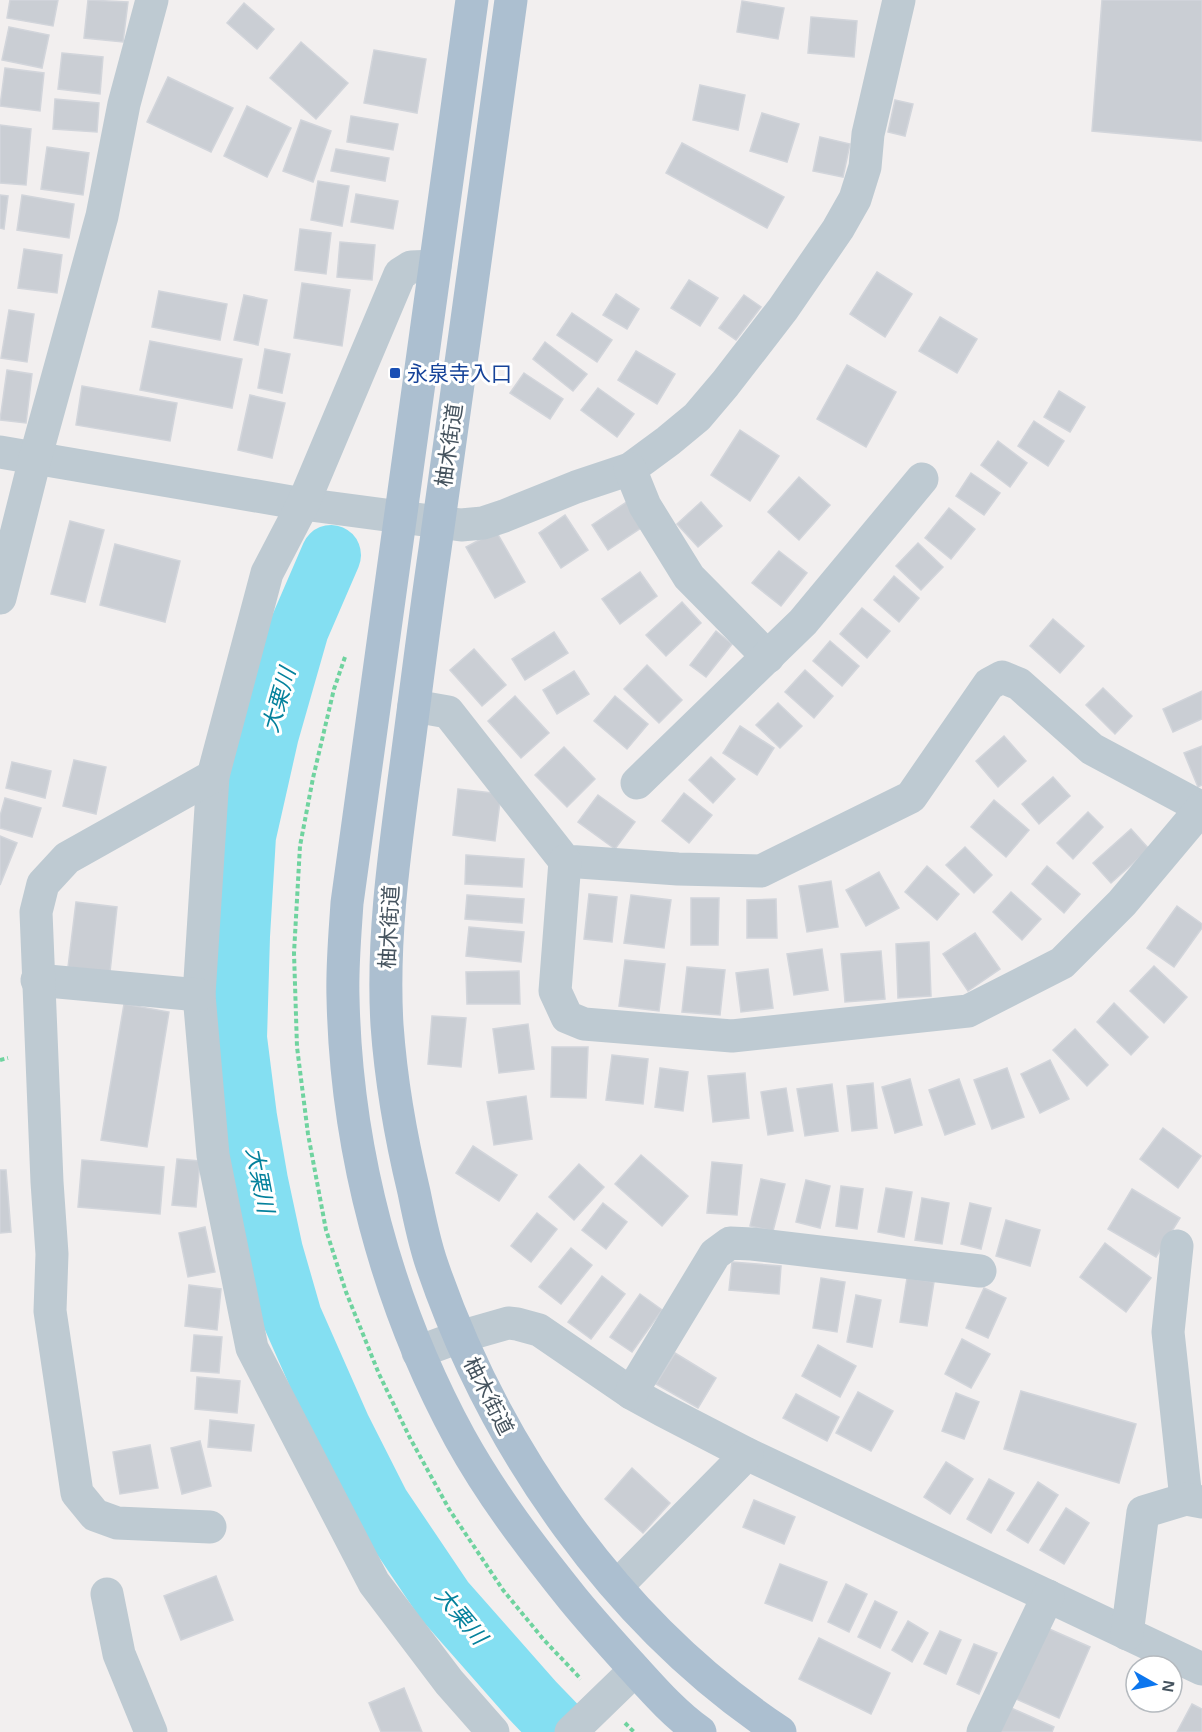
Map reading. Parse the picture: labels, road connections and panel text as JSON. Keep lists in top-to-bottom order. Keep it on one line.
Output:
{"streets":{"main road":["柚木街道"]},"water":["大栗川"],"places":{"transit":["永泉寺入口"]},"north":"right"}
